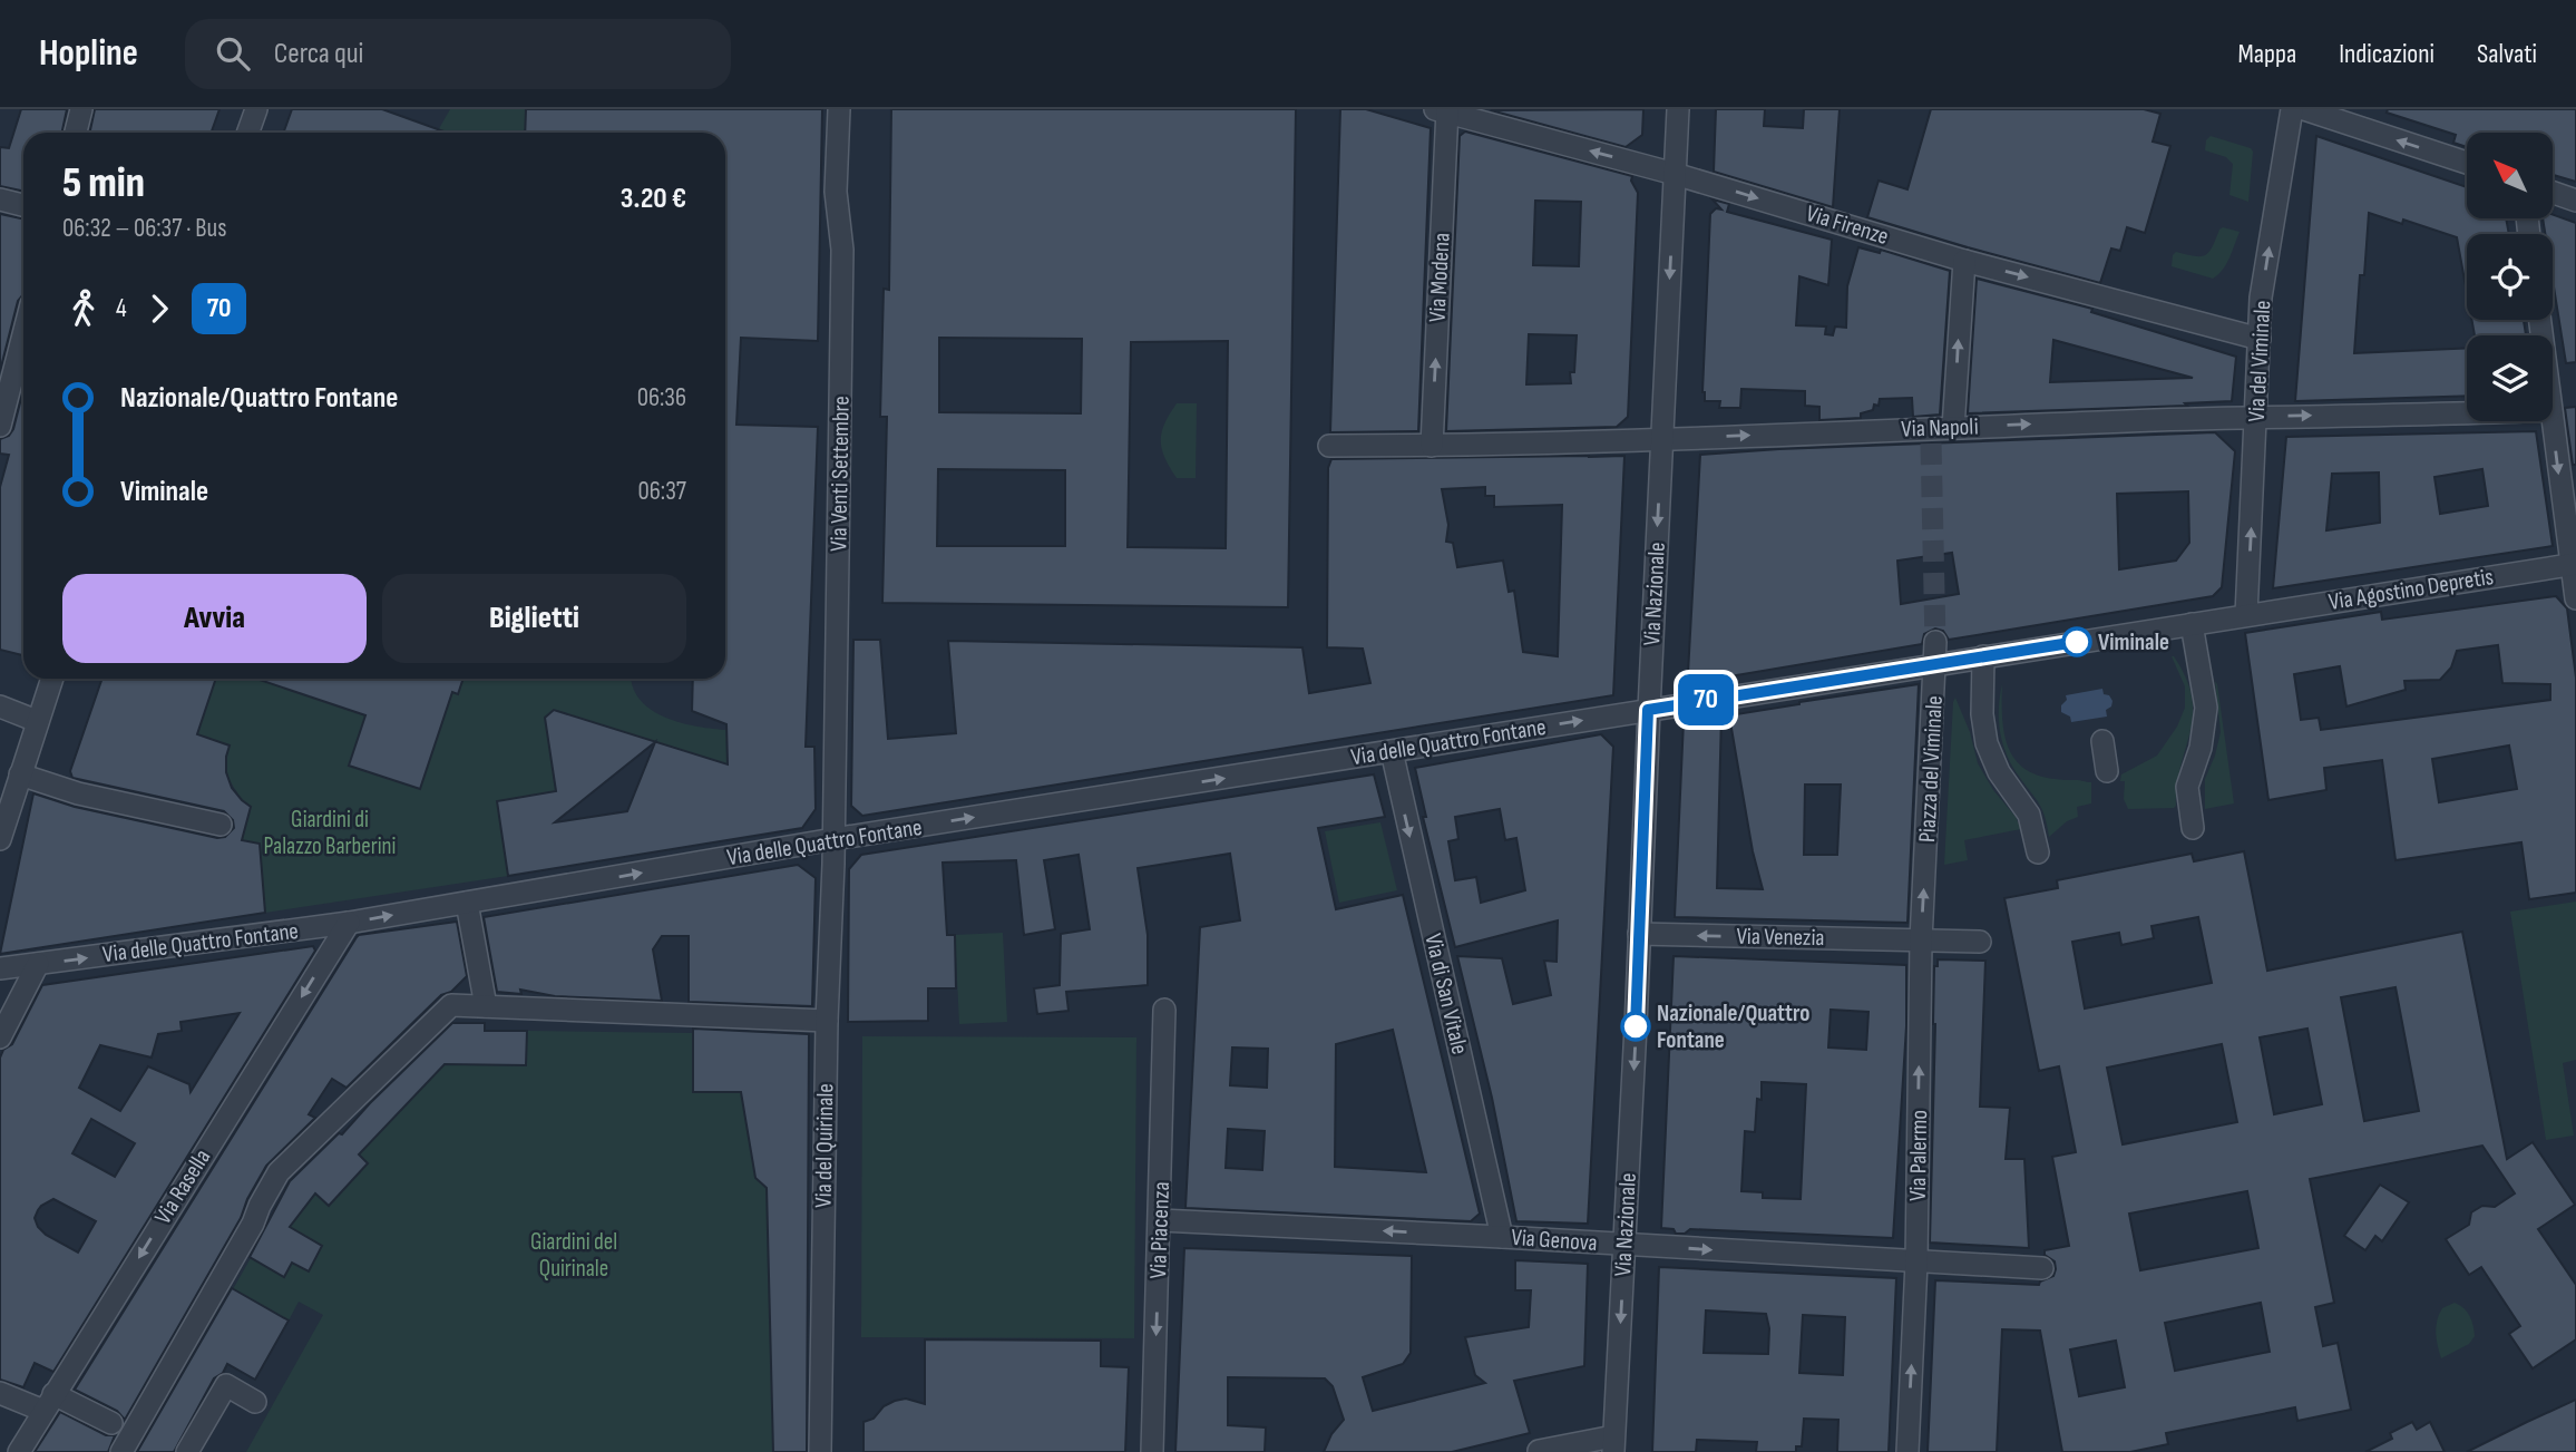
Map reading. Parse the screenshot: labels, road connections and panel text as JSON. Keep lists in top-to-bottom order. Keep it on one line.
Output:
{"streets":{"street":["Via Firenze","Via Modena","Via del Viminale","Via Napoli","Via Venti Settembre","Via Agostino Depretis","Via Nazionale","Via delle Quattro Fontane","Piazza del Viminale","Via Venezia","Via di San Vitale","Via del Quirinale","Via Palermo","Via Rasella","Via Piacenza","Via Genova"]},"crossings":[["Via Firenze","Via Modena"],["Via Firenze","Via del Viminale"],["Via Firenze","Via Nazionale"],["Via Modena","Via Napoli"],["Via del Viminale","Via Napoli"],["Via del Viminale","Via Agostino Depretis"],["Via del Viminale","Piazza del Viminale"],["Via Napoli","Via Nazionale"],["Via Venti Settembre","Via delle Quattro Fontane"],["Via Venti Settembre","Via del Quirinale"],["Via Agostino Depretis","Piazza del Viminale"],["Via Nazionale","Via delle Quattro Fontane"],["Via Nazionale","Via Venezia"],["Via Nazionale","Via Genova"],["Via delle Quattro Fontane","Via di San Vitale"],["Via delle Quattro Fontane","Via del Quirinale"],["Via delle Quattro Fontane","Via Rasella"],["Piazza del Viminale","Via Palermo"],["Via Venezia","Via Palermo"],["Via di San Vitale","Via Genova"],["Via Palermo","Via Genova"],["Via Piacenza","Via Genova"]],"one_way":["Via Modena","Via del Viminale","Via Napoli","Via Nazionale","Via Venezia","Via di San Vitale","Via Palermo","Via Piacenza"],"parks":["Giardini di Palazzo Barberini","Giardini del Quirinale"],"places":["Viminale","Nazionale/Quattro Fontane"],"lines":["bus line 70"],"north":"top left","page":{"header":"Hopline","search":"Cerca qui","nav":["Mappa","Indicazioni","Salvati"],"on_map":"70","heading":["5 min","06:32 – 06:37 · Bus","3.20 €"],"legs":["4","70"],"list":[{"name":"Nazionale/Quattro Fontane","value":"06:36"},{"name":"Viminale","value":"06:37"}],"buttons":["Avvia","Biglietti"]}}
